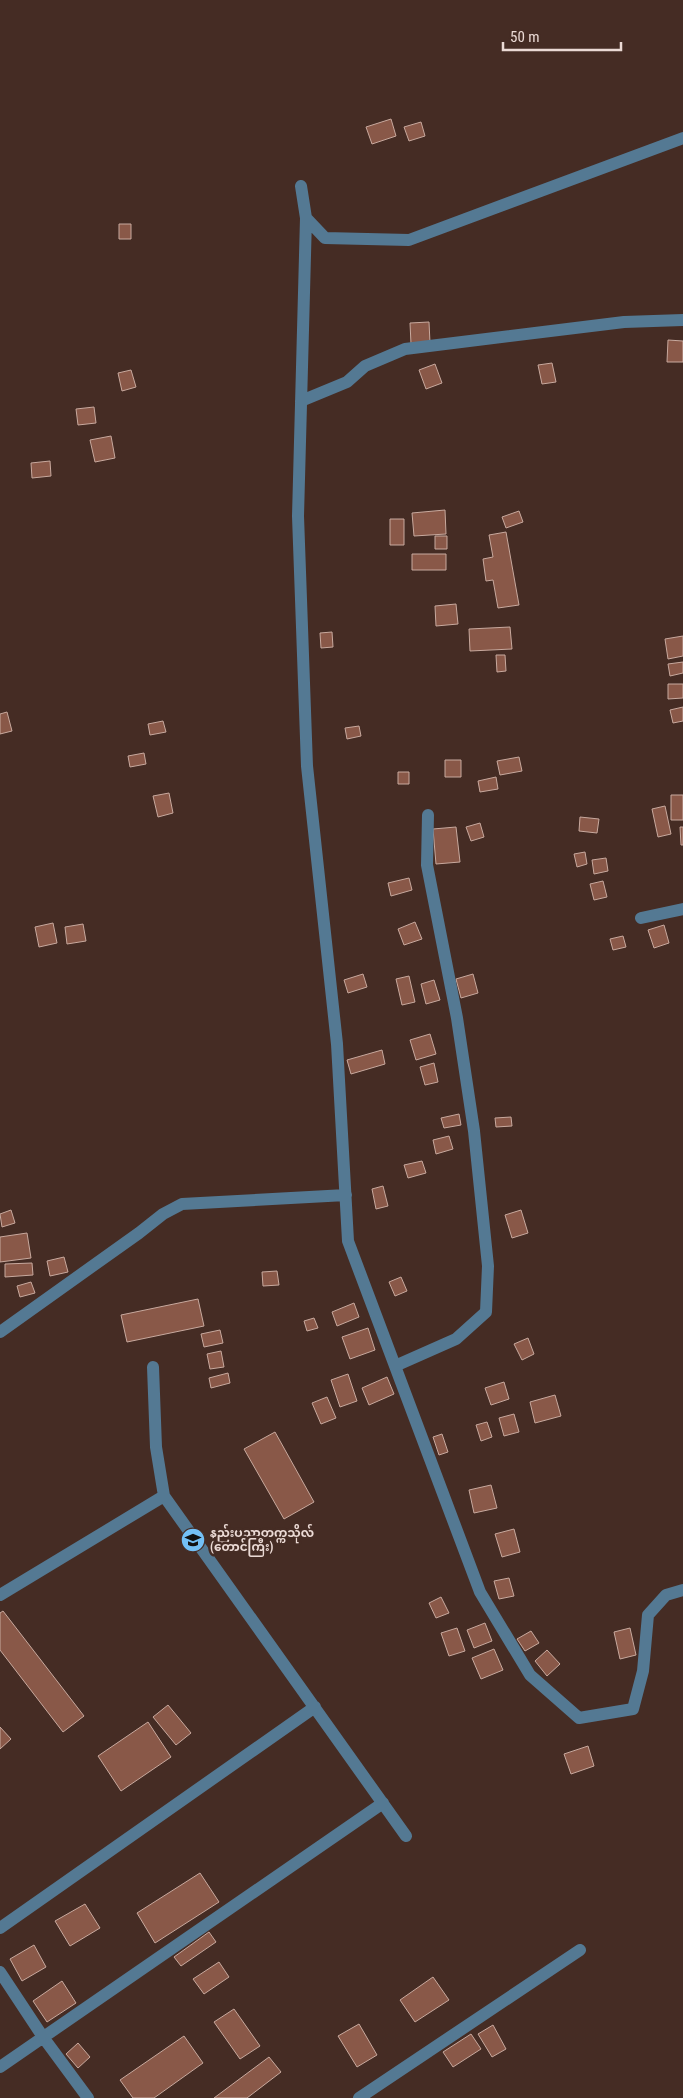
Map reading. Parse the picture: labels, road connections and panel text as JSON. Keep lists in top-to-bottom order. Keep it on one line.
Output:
{"places":{"school or university":["နည်းပညာတက္ကသိုလ် (တောင်ကြီး)"]},"scale_bar":"50 m"}
